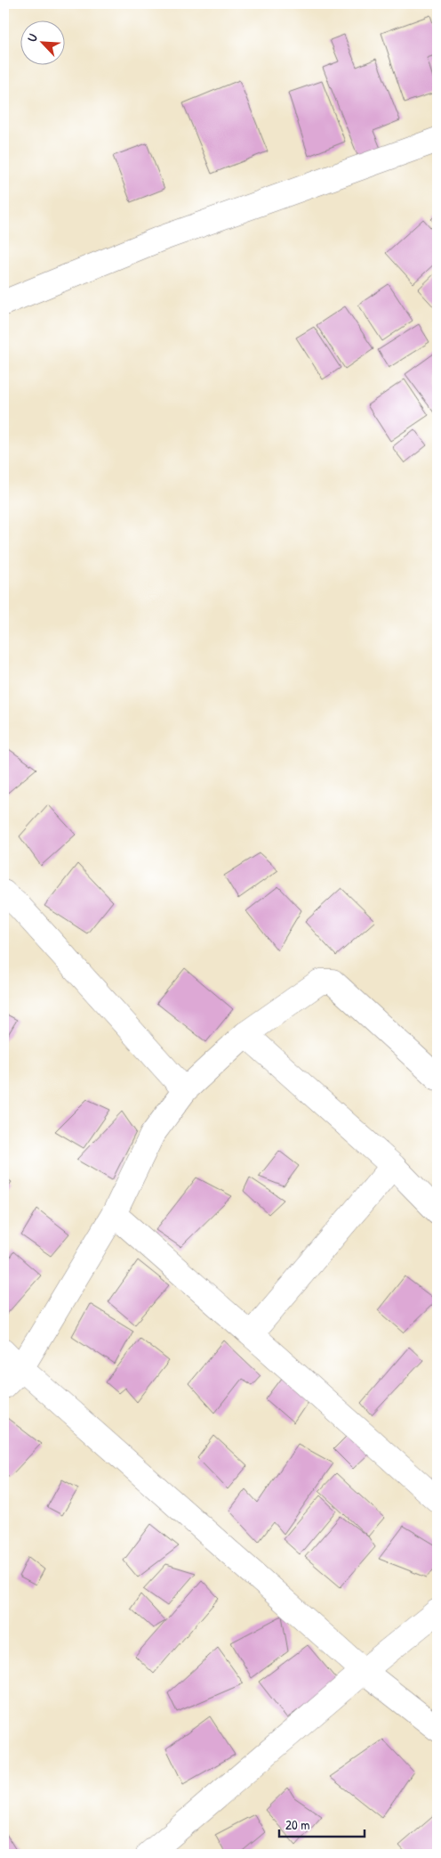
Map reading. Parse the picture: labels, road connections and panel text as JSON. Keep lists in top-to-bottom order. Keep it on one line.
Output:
{"scale_bar":"20 m","north":"top left"}
